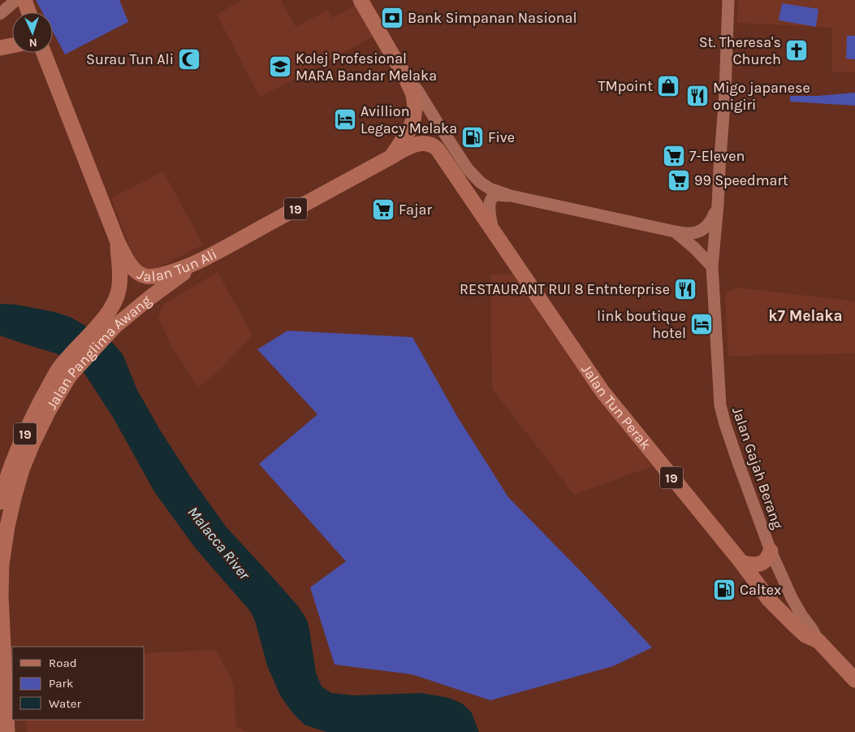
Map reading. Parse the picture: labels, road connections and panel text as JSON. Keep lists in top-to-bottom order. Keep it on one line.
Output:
{"streets":{"main road":["19","Jalan Tun Ali","Jalan Panglima Awang","Jalan Tun Perak"],"street":["Jalan Gajah Berang"]},"crossings":[["Jalan Tun Ali","Jalan Panglima Awang"],["Jalan Tun Ali","Jalan Tun Perak"],["Jalan Tun Perak","Jalan Gajah Berang"]],"districts":["k7 Melaka"],"water":["Malacca River"],"places":{"bank":["Bank Simpanan Nasional"],"church":["St. Theresa's Church"],"mosque":["Surau Tun Ali"],"school or university":["Kolej Profesional MARA Bandar Melaka"],"shop":["TMpoint"],"restaurant":["Migo japanese onigiri","RESTAURANT RUI 8 Entnterprise"],"hotel":["Avillion Legacy Melaka","link boutique hotel"],"fuel station":["Five","Caltex"],"supermarket":["7-Eleven","99 Speedmart","Fajar"]},"legend":["Road","Park","Water"],"north":"bottom"}
